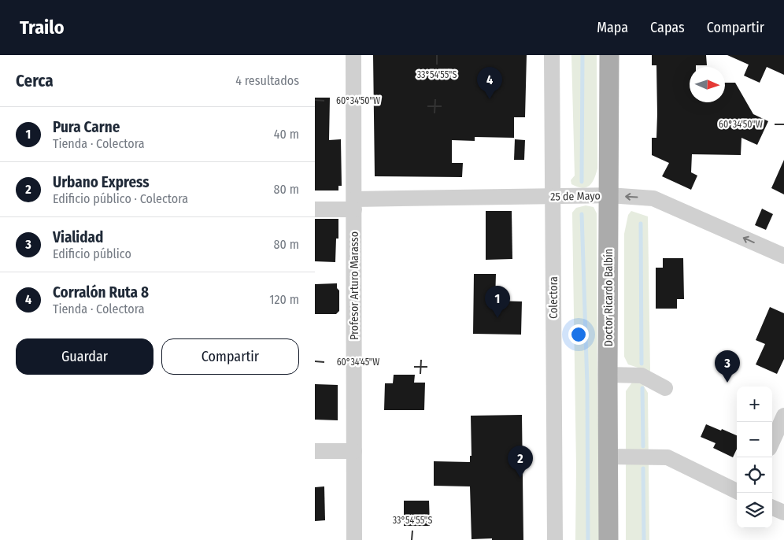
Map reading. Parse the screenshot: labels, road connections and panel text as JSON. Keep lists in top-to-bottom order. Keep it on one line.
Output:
{"streets":{"main road":["Doctor Ricardo Balbín"],"street":["25 de Mayo","Profesor Arturo Marasso","Colectora"]},"crossings":[["25 de Mayo","Profesor Arturo Marasso"],["25 de Mayo","Colectora"],["25 de Mayo","Doctor Ricardo Balbín"]],"one_way":["25 de Mayo"],"north":"right","page":{"header":"Trailo","nav":["Mapa","Capas","Compartir"],"heading":["Cerca","4 resultados"],"pins":["4","1","3","2"],"list":[{"mark":"1","name":"Pura Carne","note":"Tienda · Colectora","value":"40 m"},{"mark":"2","name":"Urbano Express","note":"Edificio público · Colectora","value":"80 m"},{"mark":"3","name":"Vialidad","note":"Edificio público","value":"80 m"},{"mark":"4","name":"Corralón Ruta 8","note":"Tienda · Colectora","value":"120 m"}],"buttons":["Guardar","Compartir"],"map_buttons":["+","−"]},"coordinates":["33°54'55\"S","60°34'50\"W","60°34'45\"W"]}
